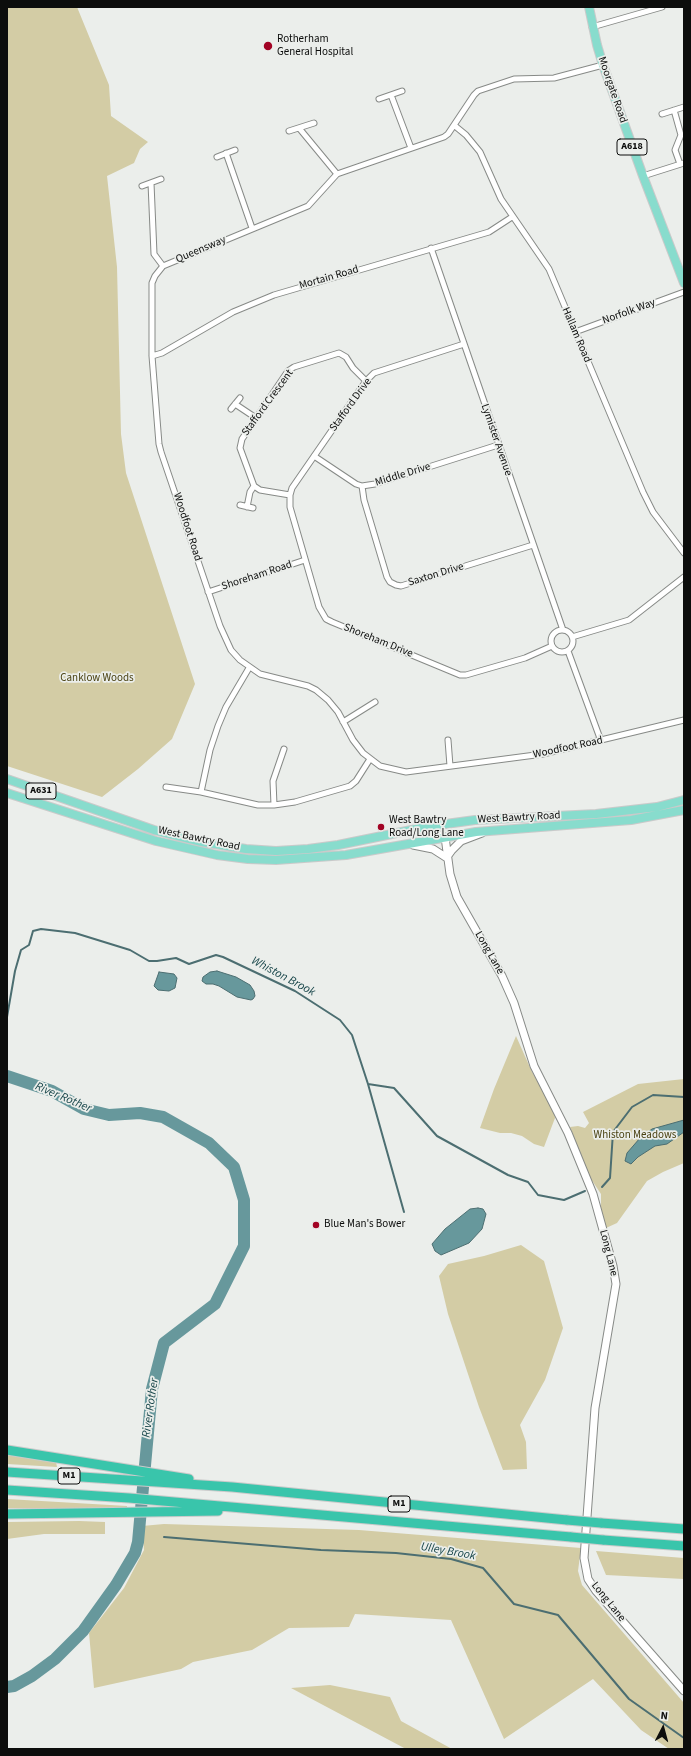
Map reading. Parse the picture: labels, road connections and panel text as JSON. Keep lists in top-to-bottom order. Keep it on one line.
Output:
{"streets":{"highway":["M1"],"main road":["Moorgate Road","A618","A631","West Bawtry Road"],"street":["Queensway","Mortain Road","Norfolk Way","Hallam Road","Stafford Crescent","Stafford Drive","Lymister Avenue","Middle Drive","Woodfoot Road","Saxton Drive","Shoreham Road","Shoreham Drive","Long Lane"]},"crossings":[["Moorgate Road","Queensway"],["Queensway","Hallam Road"],["Queensway","Woodfoot Road"],["Mortain Road","Hallam Road"],["Mortain Road","Lymister Avenue"],["Mortain Road","Woodfoot Road"],["Norfolk Way","Hallam Road"],["Stafford Crescent","Stafford Drive"],["Stafford Drive","Lymister Avenue"],["Stafford Drive","Middle Drive"],["Stafford Drive","Shoreham Drive"],["Lymister Avenue","Middle Drive"],["Lymister Avenue","Saxton Drive"],["Lymister Avenue","Shoreham Drive"],["Middle Drive","Saxton Drive"],["Woodfoot Road","Shoreham Road"],["Shoreham Road","Shoreham Drive"],["A631","West Bawtry Road"],["A631","Long Lane"],["West Bawtry Road","Long Lane"]],"water":["Whiston Brook","River Rother","Ulley Brook"],"parks":["Canklow Woods","Whiston Meadows"],"places":["Rotherham General Hospital","West Bawtry Road/Long Lane","Blue Man's Bower"],"north":"top"}
